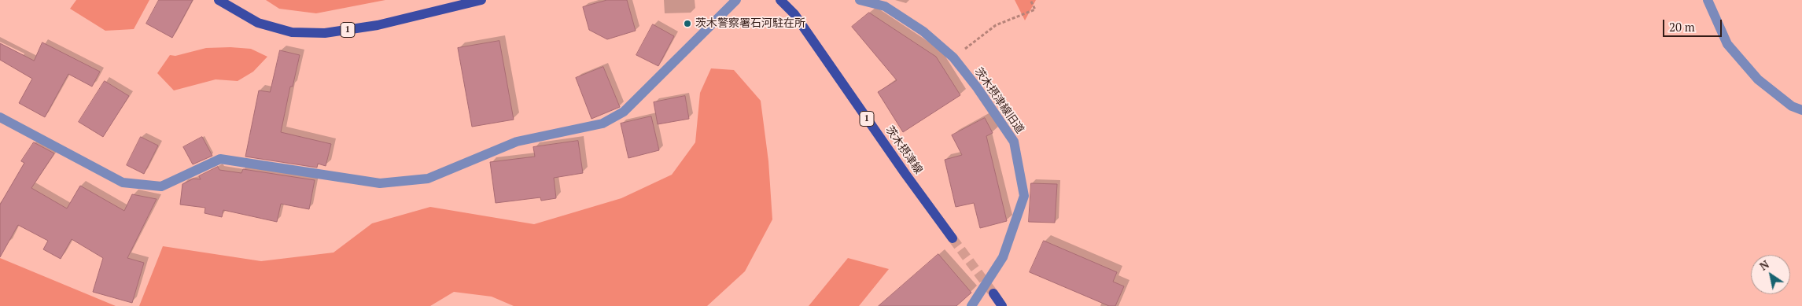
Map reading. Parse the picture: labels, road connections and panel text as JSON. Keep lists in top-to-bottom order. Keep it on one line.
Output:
{"streets":{"main road":["1","茨木摂津線"],"street":["茨木摂津線旧道"]},"places":["茨木警察署石河駐在所"],"scale_bar":"20 m","north":"top left"}
